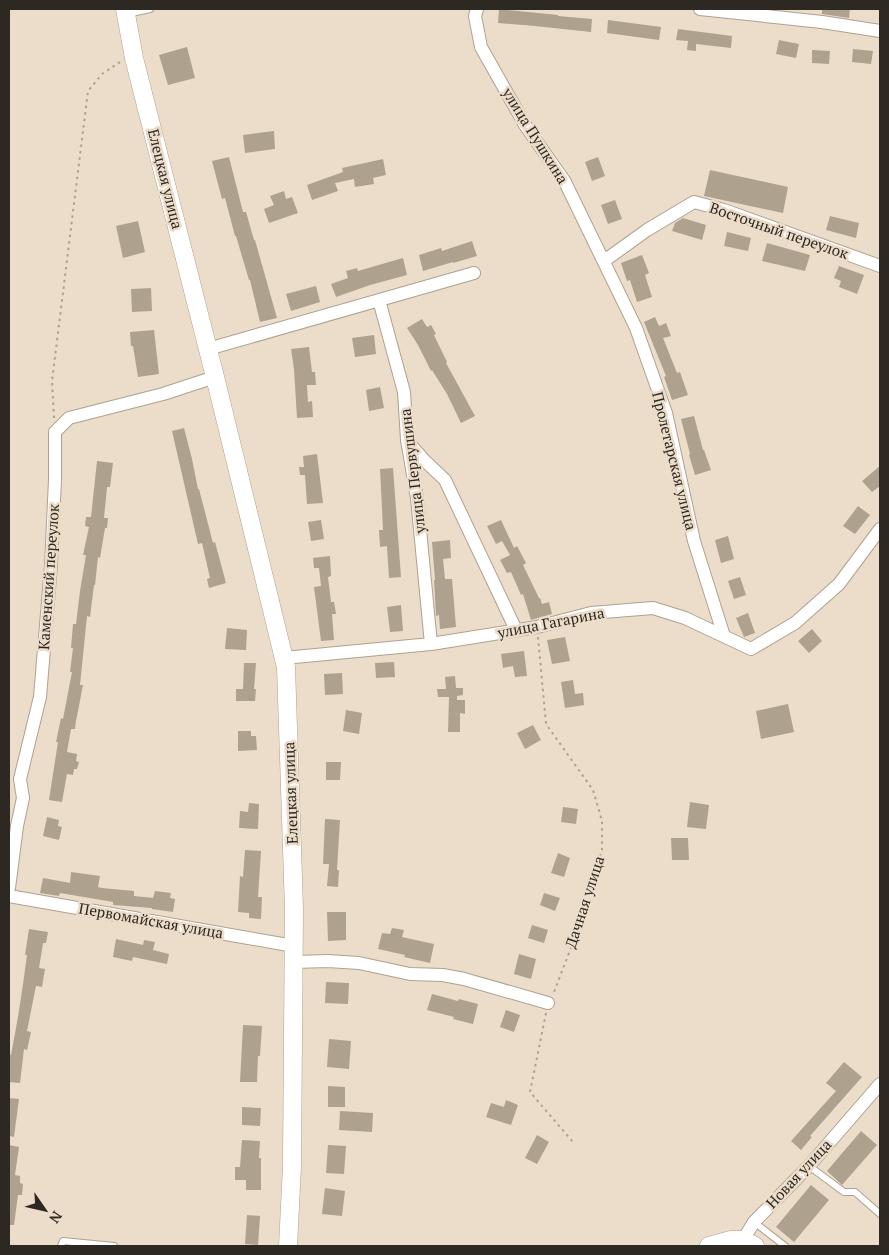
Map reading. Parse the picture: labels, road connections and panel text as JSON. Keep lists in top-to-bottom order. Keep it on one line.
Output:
{"streets":{"main road":["Елецкая улица","Новая улица"],"street":["улица Пушкина","Восточный переулок","Пролетарская улица","улица Первушина","Каменский переулок","улица Гагарина","Первомайская улица"],"path":["Дачная улица"]},"crossings":[["улица Пушкина","Восточный переулок"],["улица Пушкина","Пролетарская улица"],["Елецкая улица","улица Гагарина"],["Елецкая улица","Первомайская улица"],["Восточный переулок","Пролетарская улица"],["Пролетарская улица","улица Гагарина"],["улица Первушина","улица Гагарина"],["улица Гагарина","Дачная улица"],["Дачная улица","Первомайская улица"]],"north":"bottom right"}
